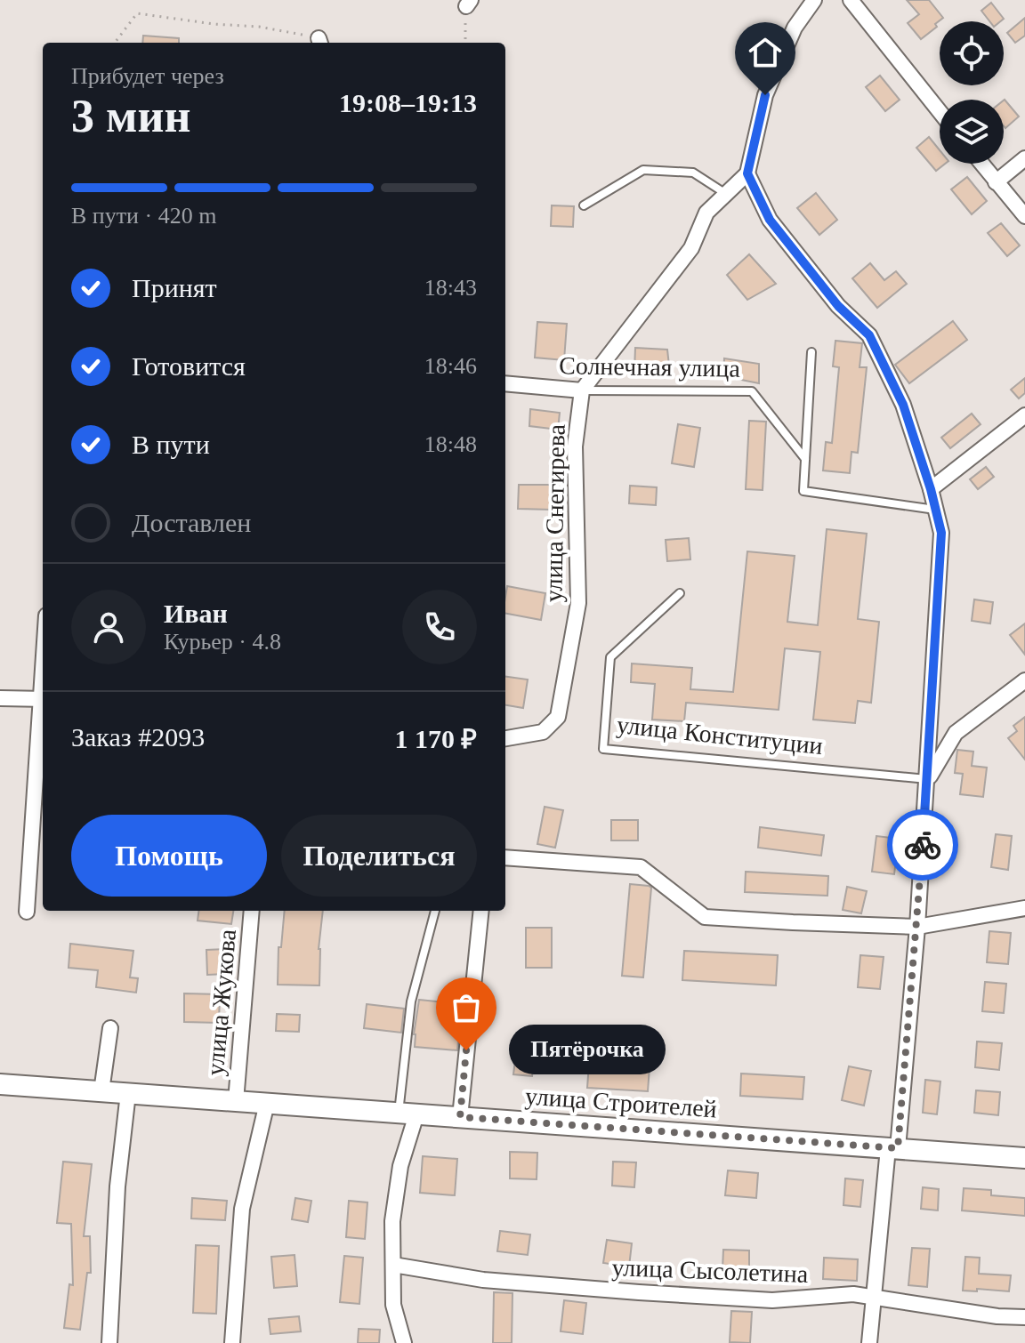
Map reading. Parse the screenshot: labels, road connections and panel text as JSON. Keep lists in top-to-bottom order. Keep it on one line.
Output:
{"streets":{"main road":["улица Строителей"],"street":["Солнечная улица","улица Снегирева","улица Жукова","улица Сысолетина"],"lane":["улица Конституции"]},"crossings":[["Солнечная улица","улица Снегирева"],["улица Жукова","улица Строителей"]],"places":["Пятёрочка"],"page":{"heading":["3 мин","Прибудет через","19:08–19:13"],"panel":["Иван","Курьер · 4.8","Заказ #2093","1 170 ₽"],"bar":"В пути · 420 m","list":[["Принят","18:43"],["Готовится","18:46"],["В пути","18:48"],"Доставлен"],"buttons":["Помощь","Поделиться"],"bubble":"Пятёрочка"}}
